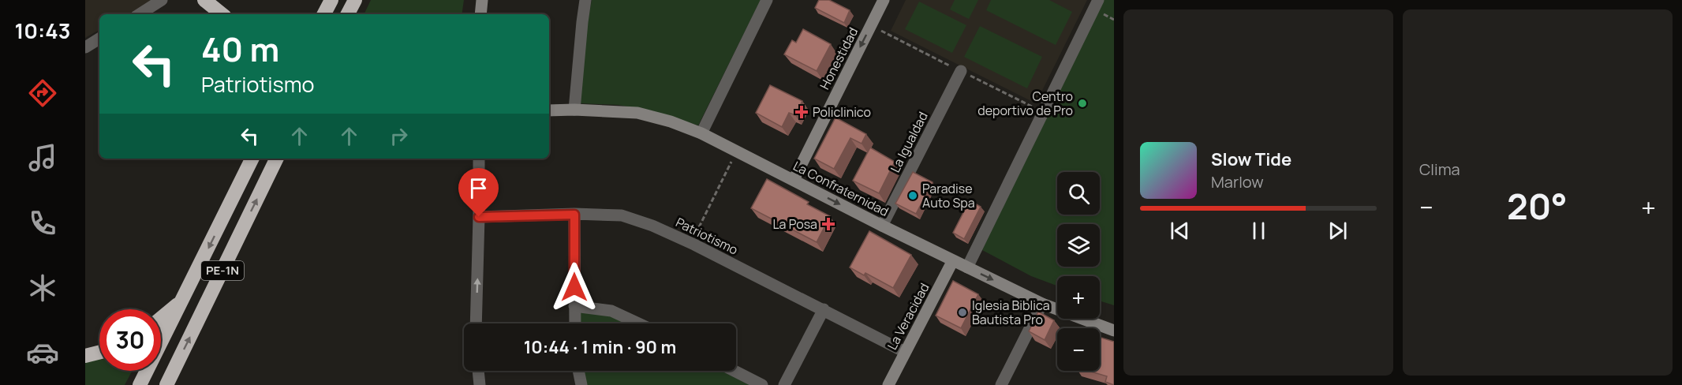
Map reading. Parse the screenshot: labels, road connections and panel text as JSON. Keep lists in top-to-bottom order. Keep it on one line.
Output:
{"streets":{"highway":["PE-1N"],"street":["Honestidad","La Igualdad","La Confraternidad","Patriotismo","La Veracidad"]},"crossings":[["Honestidad","La Confraternidad"],["La Igualdad","La Confraternidad"],["La Confraternidad","La Veracidad"],["Patriotismo","La Veracidad"]],"places":{"other":["Centro deportivo de Pro","Paradise Auto Spa","Iglesia Biblica Bautista Pro"],"health":["Policlinico","La Posa"]},"page":{"tabs":"10:43","tile":"Clima","turn":["40 m","Patriotismo"],"song":["Slow Tide","Marlow"],"map_buttons":["+","−"],"heat":["−","20°","+"],"limit":"30","trip":"10:44 · 1 min · 90 m"}}
